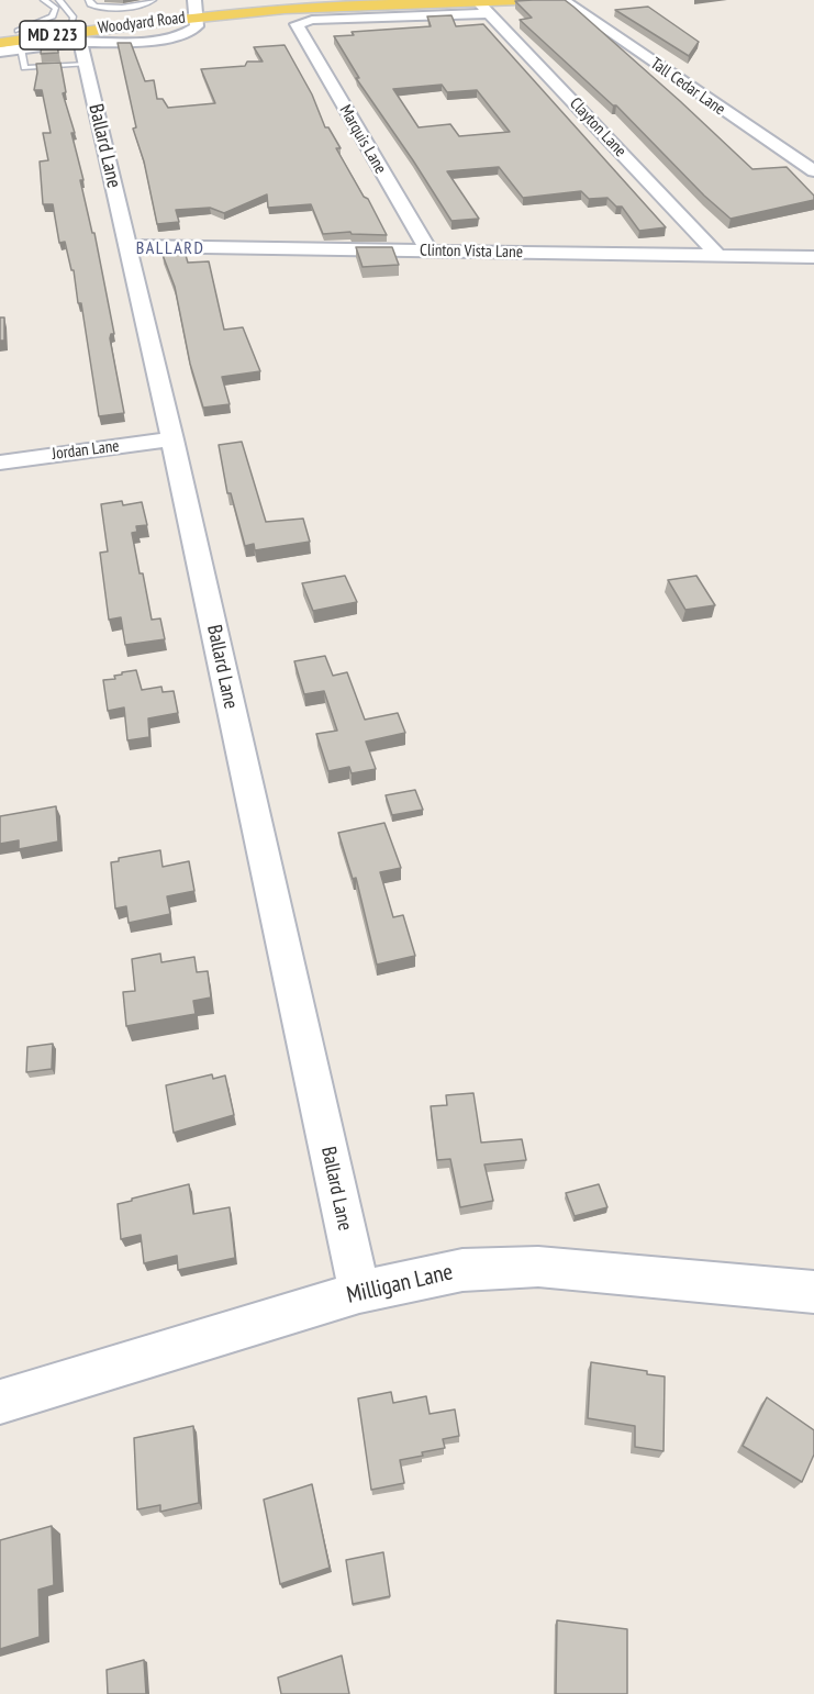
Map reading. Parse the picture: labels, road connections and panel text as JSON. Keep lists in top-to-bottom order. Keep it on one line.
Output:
{"streets":{"main road":["Woodyard Road","MD 223"],"street":["Tall Cedar Lane","Clayton Lane","Marquis Lane","Ballard Lane","Clinton Vista Lane","Jordan Lane","Milligan Lane"]},"crossings":[["Woodyard Road","Clayton Lane"],["Woodyard Road","Marquis Lane"],["Woodyard Road","Ballard Lane"],["Clayton Lane","Marquis Lane"],["Clayton Lane","Clinton Vista Lane"],["Marquis Lane","Clinton Vista Lane"],["Ballard Lane","Clinton Vista Lane"],["Ballard Lane","Jordan Lane"],["Ballard Lane","Milligan Lane"]],"districts":["BALLARD"]}
